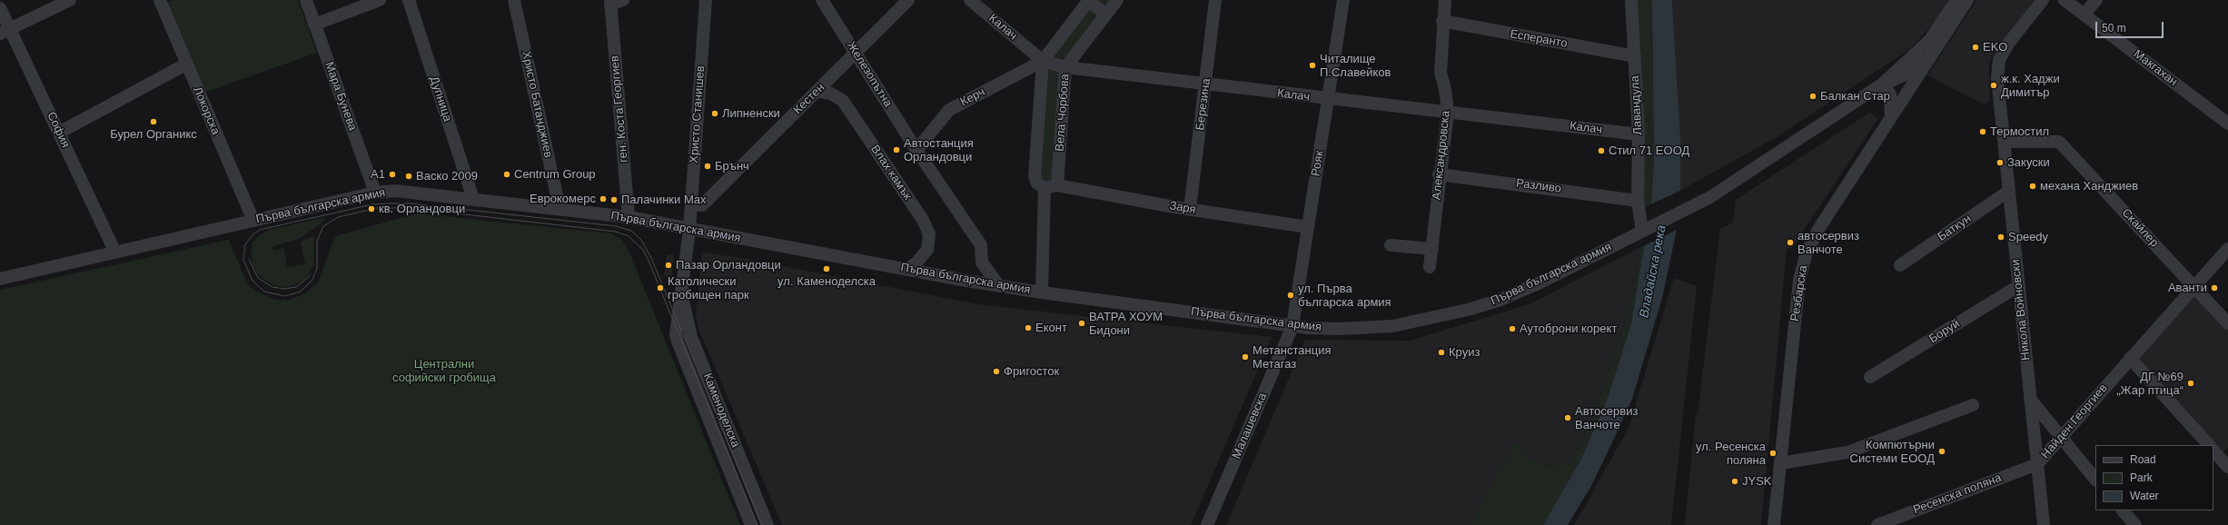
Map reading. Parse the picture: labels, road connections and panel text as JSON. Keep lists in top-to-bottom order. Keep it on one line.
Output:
{"streets":{"street":["Калач","Есперанто","Макгахан","Железопътна","Мара Бунева","Керч","Дупница","Кестен","Христо Батанджиев","Березина","Лавандула","ген. Коста Георгиев","Локорска","Вела Чорбова","Христо Станишев","София","Александровска","Рояк","Влах камък","Разливо","Първа българска армия","Заря","Баткун","Скайлер","Резбарска","Никола Войновски","Боруй","Каменоделска","Найден Георгиев","Малашевска","Ресенска поляна"]},"crossings":[["Калач","Керч"],["Калач","Березина"],["Калач","Лавандула"],["Калач","Вела Чорбова"],["Калач","Александровска"],["Калач","Рояк"],["Есперанто","Лавандула"],["Есперанто","Александровска"],["Железопътна","Керч"],["Железопътна","Кестен"],["Мара Бунева","Първа българска армия"],["Керч","Вела Чорбова"],["Дупница","Първа българска армия"],["Кестен","Христо Станишев"],["Кестен","Влах камък"],["Христо Батанджиев","Първа българска армия"],["Березина","Заря"],["Лавандула","Разливо"],["Лавандула","Първа българска армия"],["ген. Коста Георгиев","Първа българска армия"],["Локорска","Първа българска армия"],["Вела Чорбова","Заря"],["Христо Станишев","Първа българска армия"],["Христо Станишев","Каменоделска"],["София","Първа българска армия"],["Александровска","Разливо"],["Рояк","Първа българска армия"],["Рояк","Заря"],["Рояк","Малашевска"],["Влах камък","Първа българска армия"],["Първа българска армия","Резбарска"],["Първа българска армия","Каменоделска"],["Първа българска армия","Малашевска"],["Баткун","Никола Войновски"],["Скайлер","Никола Войновски"],["Скайлер","Найден Георгиев"],["Никола Войновски","Боруй"],["Никола Войновски","Найден Георгиев"],["Никола Войновски","Ресенска поляна"],["Найден Георгиев","Ресенска поляна"]],"water":["Владайска река"],"parks":["Централни софийски гробища"],"places":["EKO","Читалище П.Славейков","ж.к. Хаджи Димитър","Балкан Стар","Липненски","Бурел Органикс","Термостил","Автостанция Орландовци","Стил 71 ЕООД","Закуски","Брънч","A1","Centrum Group","Васко 2009","механа Ханджиев","Еврокомерс","Палачинки Max","кв. Орландовци","Speedy","автосервиз Ванчоте","Пазар Орландовци","ул. Каменоделска","Католически гробищен парк","Аванти","ул. Първа българска армия","ВАТРА ХОУМ Бидони","Еконт","Аутоброни корект","Круиз","Метанстанция Метагаз","Фригосток","ДГ №69 „Жар птица“","Автосервиз Ванчоте","Компютърни Системи ЕООД","ул. Ресенска поляна","JYSK"],"legend":["Road","Park","Water"],"scale_bar":"50 m"}
